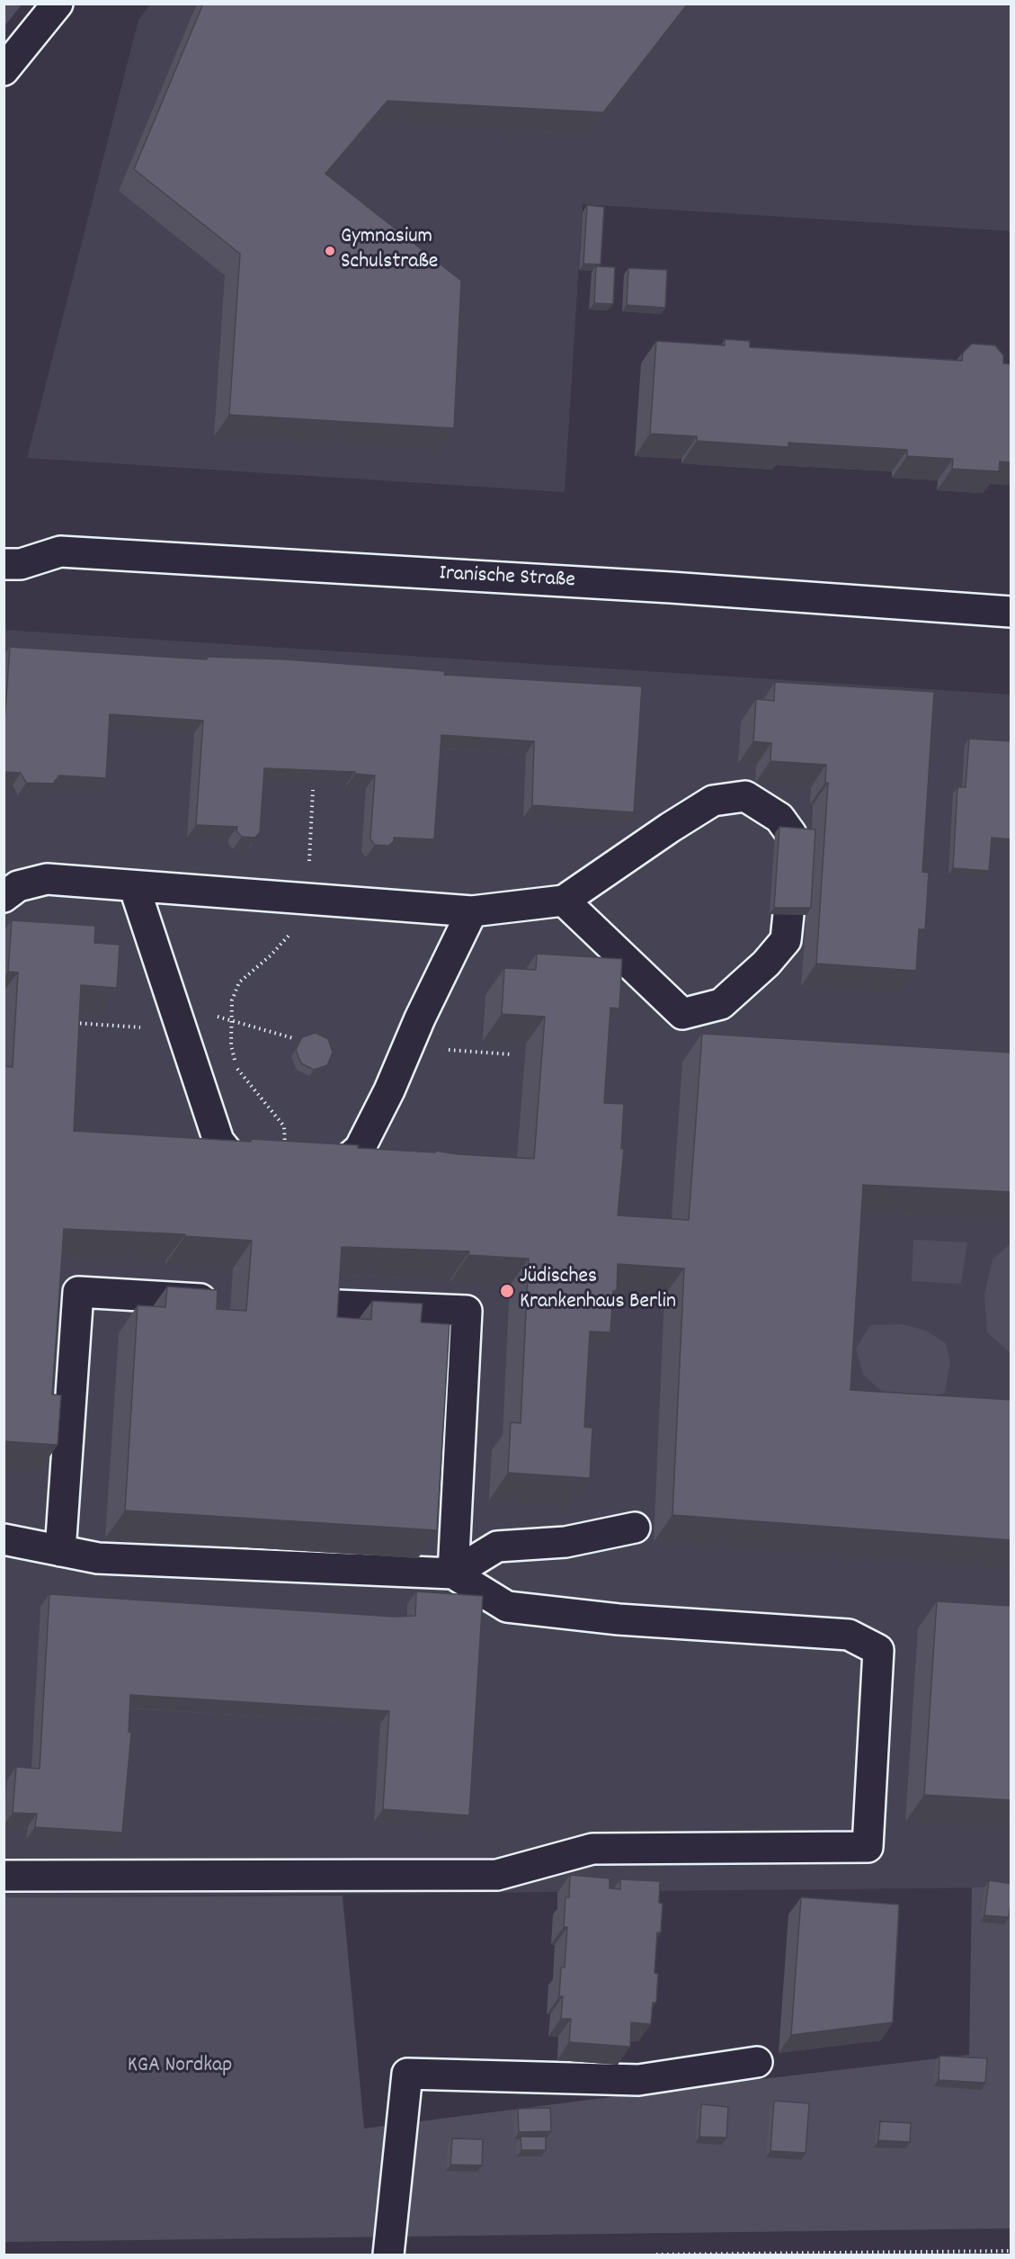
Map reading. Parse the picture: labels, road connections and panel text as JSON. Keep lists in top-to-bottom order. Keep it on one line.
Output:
{"streets":{"street":["Iranische Straße"]},"parks":["KGA Nordkap"],"places":["Gymnasium Schulstraße","Jüdisches Krankenhaus Berlin"]}
